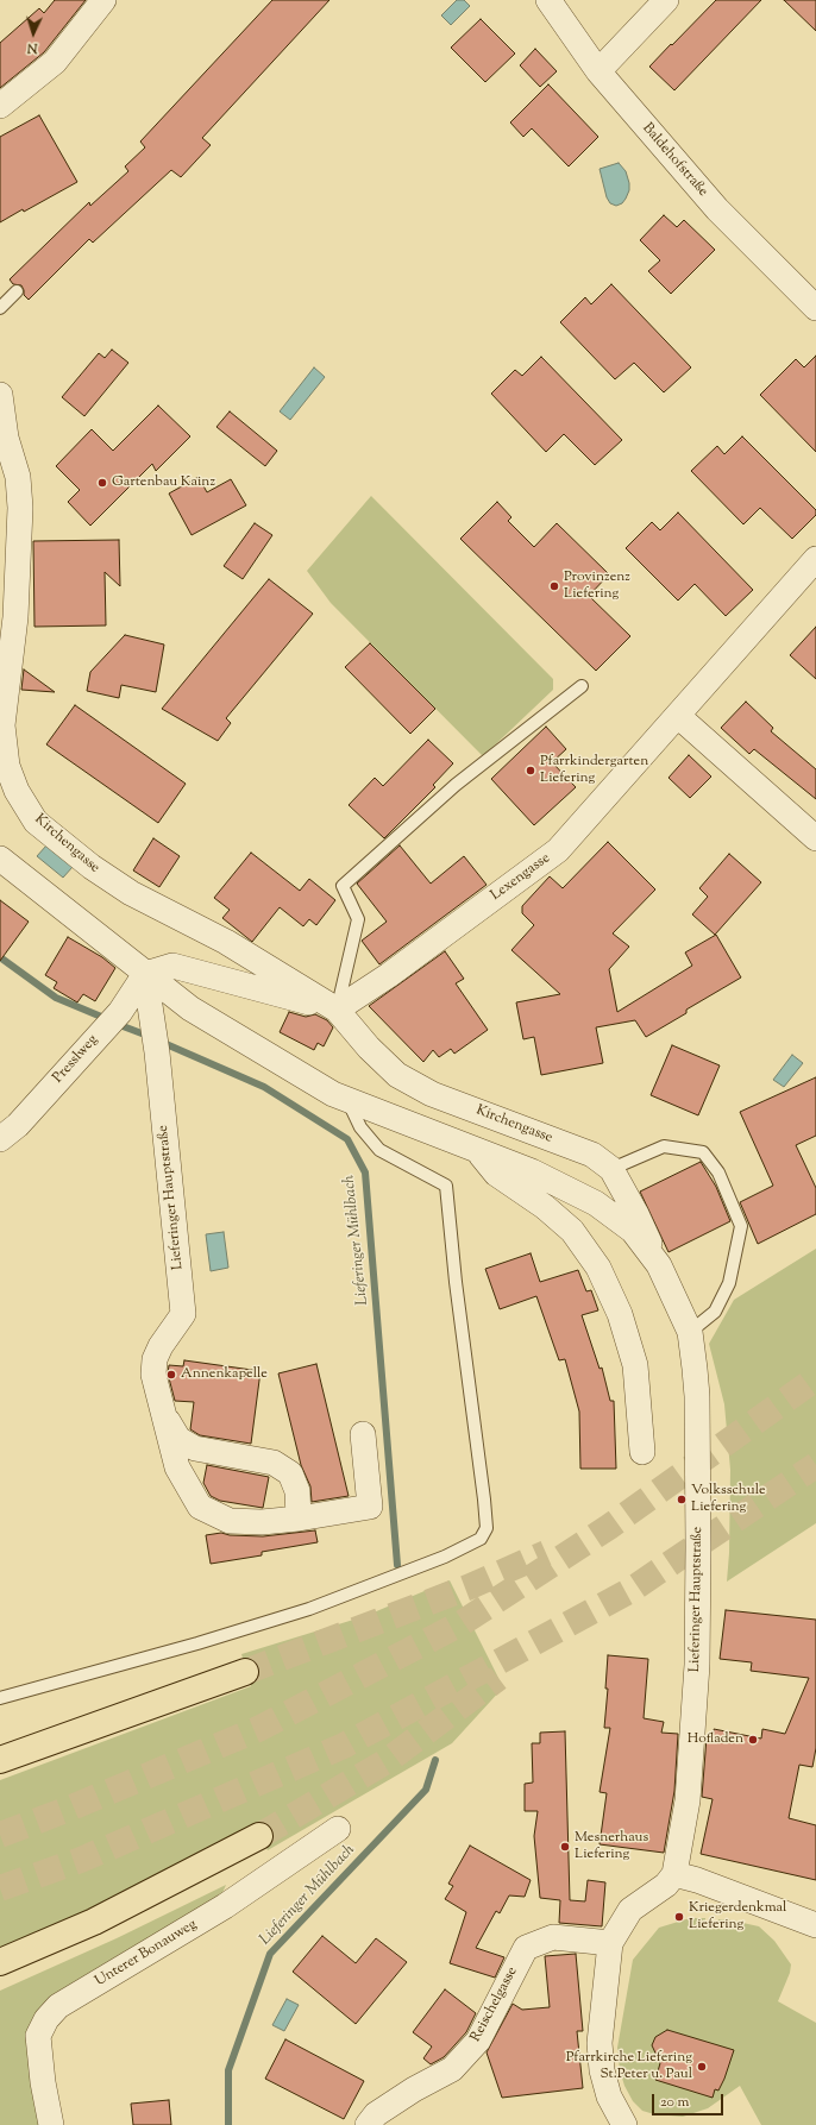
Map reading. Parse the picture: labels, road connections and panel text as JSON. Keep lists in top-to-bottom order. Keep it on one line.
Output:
{"streets":{"street":["Baldehofstraße","Kirchengasse","Lexengasse","Presslweg","Lieferinger Hauptstraße","Unterer Bonauweg","Reischelgasse"]},"crossings":[["Kirchengasse","Lexengasse"],["Kirchengasse","Lieferinger Hauptstraße"],["Presslweg","Lieferinger Hauptstraße"]],"water":["Lieferinger Mühlbach"],"places":["Gartenbau Kainz","Provinzenz Liefering","Pfarrkindergarten Liefering","Annenkapelle","Volksschule Liefering","Hofladen","Mesnerhaus Liefering","Kriegerdenkmal Liefering","Pfarrkirche Liefering St.Peter u. Paul"],"scale_bar":"20 m","north":"bottom"}
